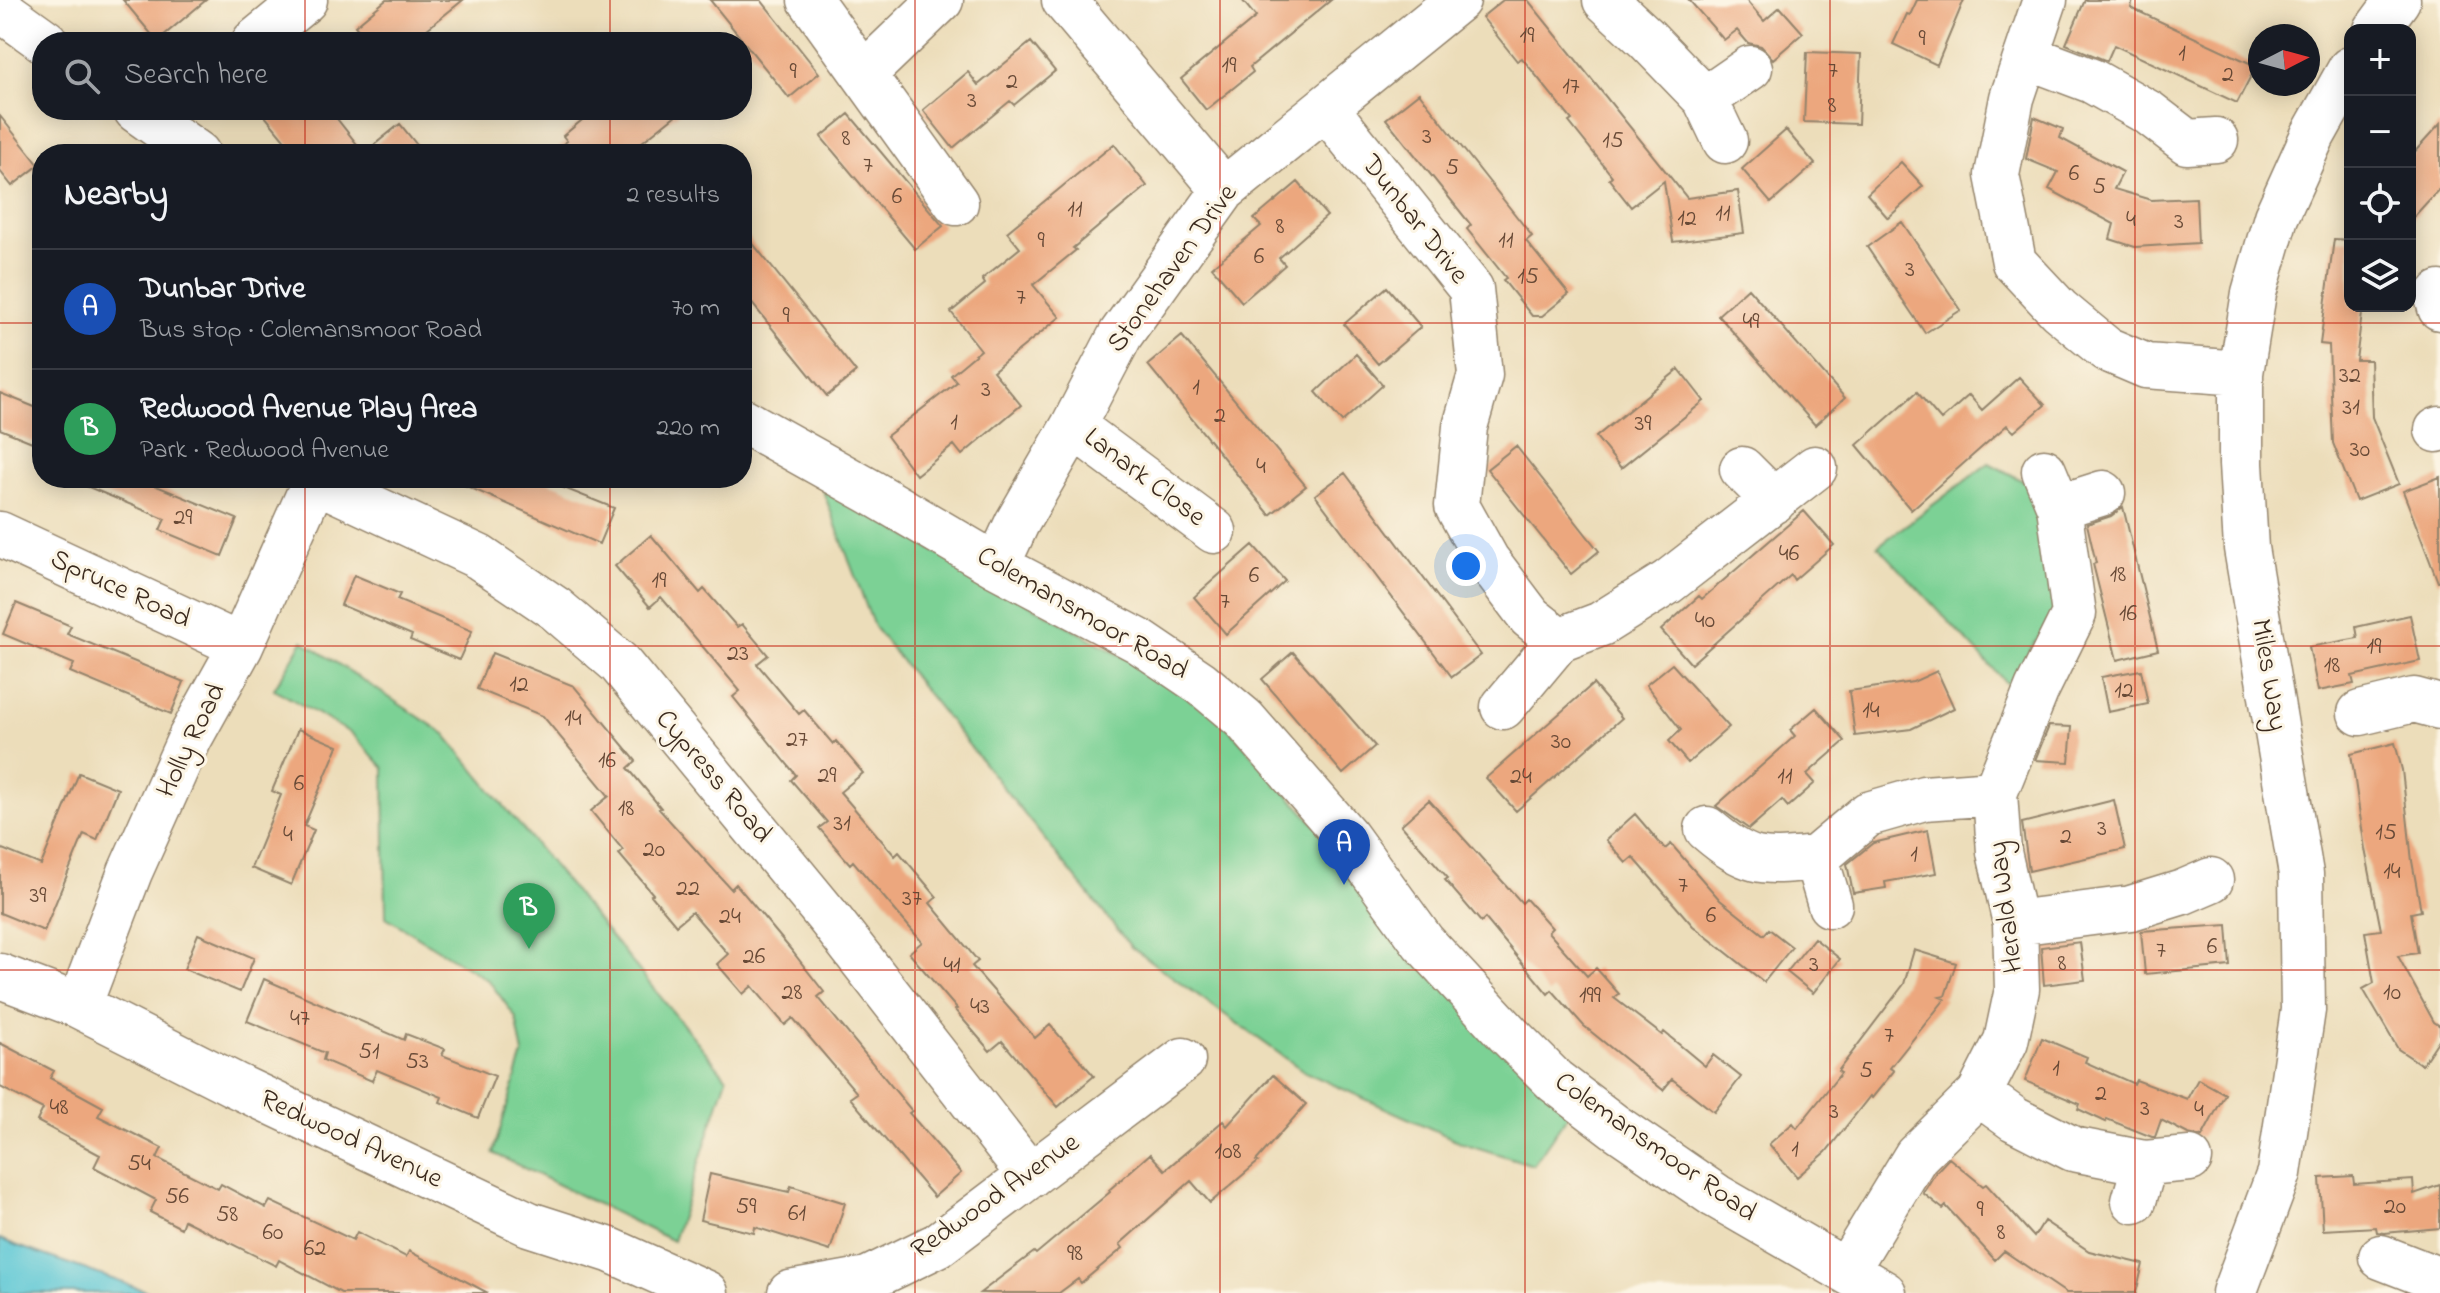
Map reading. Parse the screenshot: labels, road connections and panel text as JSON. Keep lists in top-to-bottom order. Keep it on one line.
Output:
{"streets":{"street":["Dunbar Drive","Stonehaven Drive","Lanark Close","Spruce Road","Colemansmoor Road","Miles Way","Holly Road","Cypress Road","Herald Way","Redwood Avenue"]},"crossings":[["Dunbar Drive","Stonehaven Drive"],["Stonehaven Drive","Lanark Close"],["Stonehaven Drive","Colemansmoor Road"],["Spruce Road","Holly Road"],["Colemansmoor Road","Herald Way"],["Holly Road","Redwood Avenue"],["Cypress Road","Redwood Avenue"]],"house_numbers":["19","9","1","19","7","9","2","2","17","3","8","3","8","15","7","5","6","5","6","11","11","12","4","3","8","9","11","6","3","15","7","9","49","32","1","3","31","2","1","39","30","4","29","46","18","6","19","7","16","40","19","23","18","12","12","14","14","27","30","16","29","24","11","6","18","31","3","15","4","2","20","1","14","7","22","39","37","6","24","6","7","26","8","3","41","28","10","199","43","47","7","51","53","1","5","2","48","3","4","3","1","108","54","56","59","20","9","61","58","60","8","62","98"],"north":"right","page":{"map_buttons":["+","−"],"search":"Search here","heading":["Nearby","2 results"],"list":[{"mark":"A","name":"Dunbar Drive","note":"Bus stop · Colemansmoor Road","value":"70 m"},{"mark":"B","name":"Redwood Avenue Play Area","note":"Park · Redwood Avenue","value":"220 m"}],"pins":["A","B"]}}
